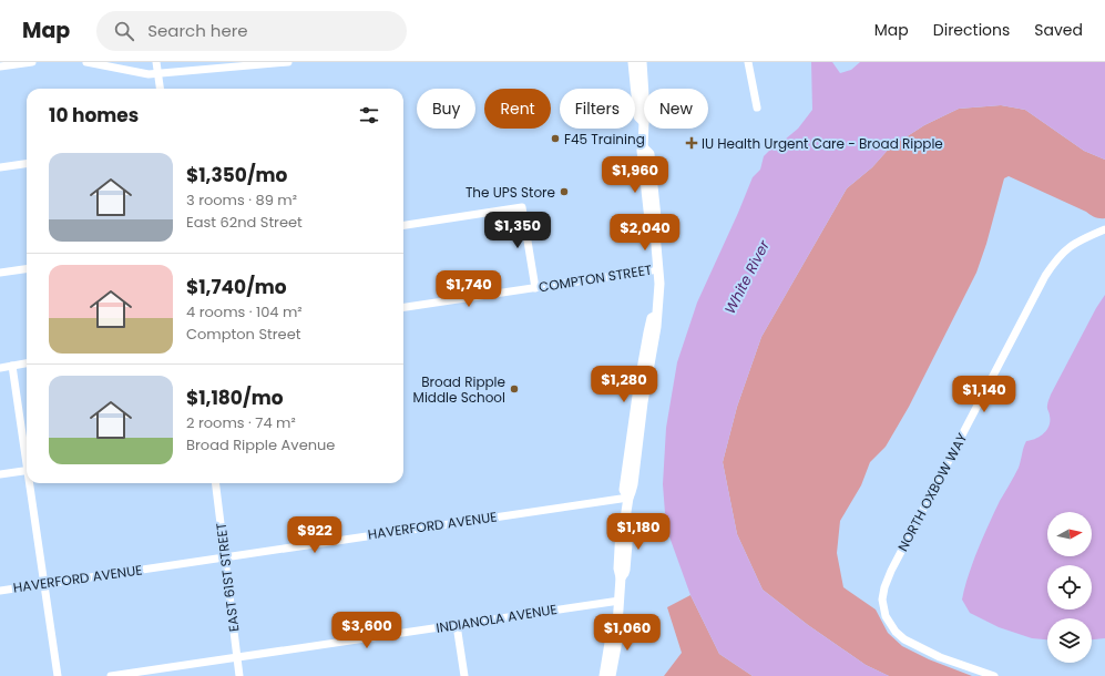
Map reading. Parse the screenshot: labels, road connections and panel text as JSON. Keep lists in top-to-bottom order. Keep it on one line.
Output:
{"streets":{"street":["COMPTON STREET","NORTH OXBOW WAY","HAVERFORD AVENUE","EAST 61ST STREET","INDIANOLA AVENUE"]},"crossings":[["HAVERFORD AVENUE","EAST 61ST STREET"],["EAST 61ST STREET","INDIANOLA AVENUE"]],"water":["White River"],"places":{"other":["F45 Training","The UPS Store","Broad Ripple Middle School"],"health":["IU Health Urgent Care - Broad Ripple"]},"north":"right","page":{"header":"Map","search":"Search here","nav":["Map","Directions","Saved"],"chip":["Buy","Rent","Filters","New"],"heading":"10 homes","list":[{"name":"$1,350/mo","note":"3 rooms · 89 m² · East 62nd Street"},{"name":"$1,740/mo","note":"4 rooms · 104 m² · Compton Street"},{"name":"$1,180/mo","note":"2 rooms · 74 m² · Broad Ripple Avenue"}],"price":["$1,960","$1,350","$2,040","$1,740","$1,280","$1,140","$1,180","$922","$3,600","$1,060"]}}
